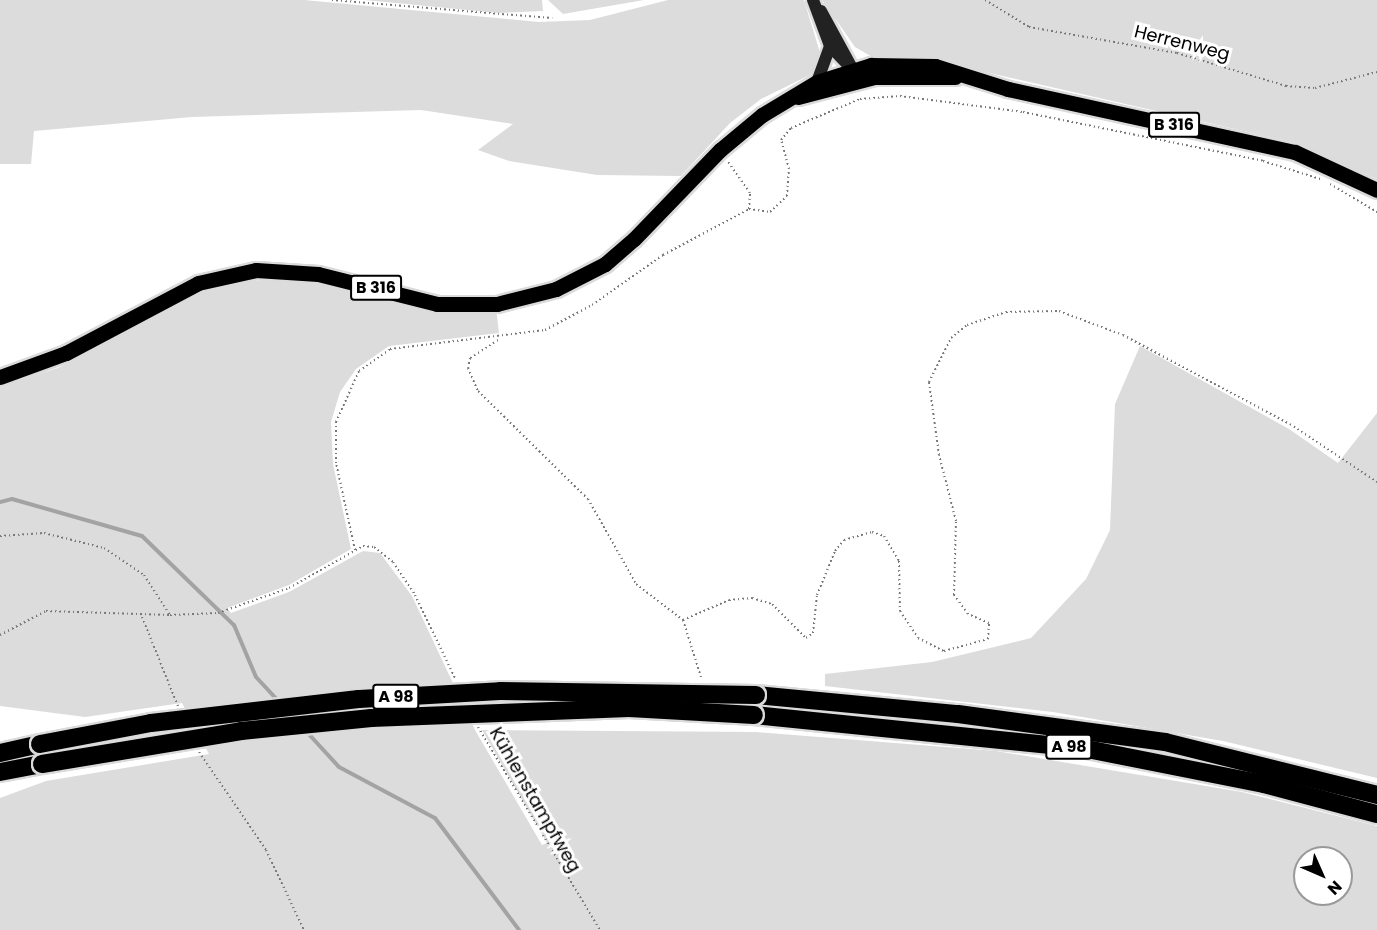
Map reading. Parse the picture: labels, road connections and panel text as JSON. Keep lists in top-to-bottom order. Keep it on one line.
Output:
{"streets":{"highway":["A 98"],"main road":["B 316"],"path":["Herrenweg","Kühlenstampfweg"]},"north":"bottom right"}
